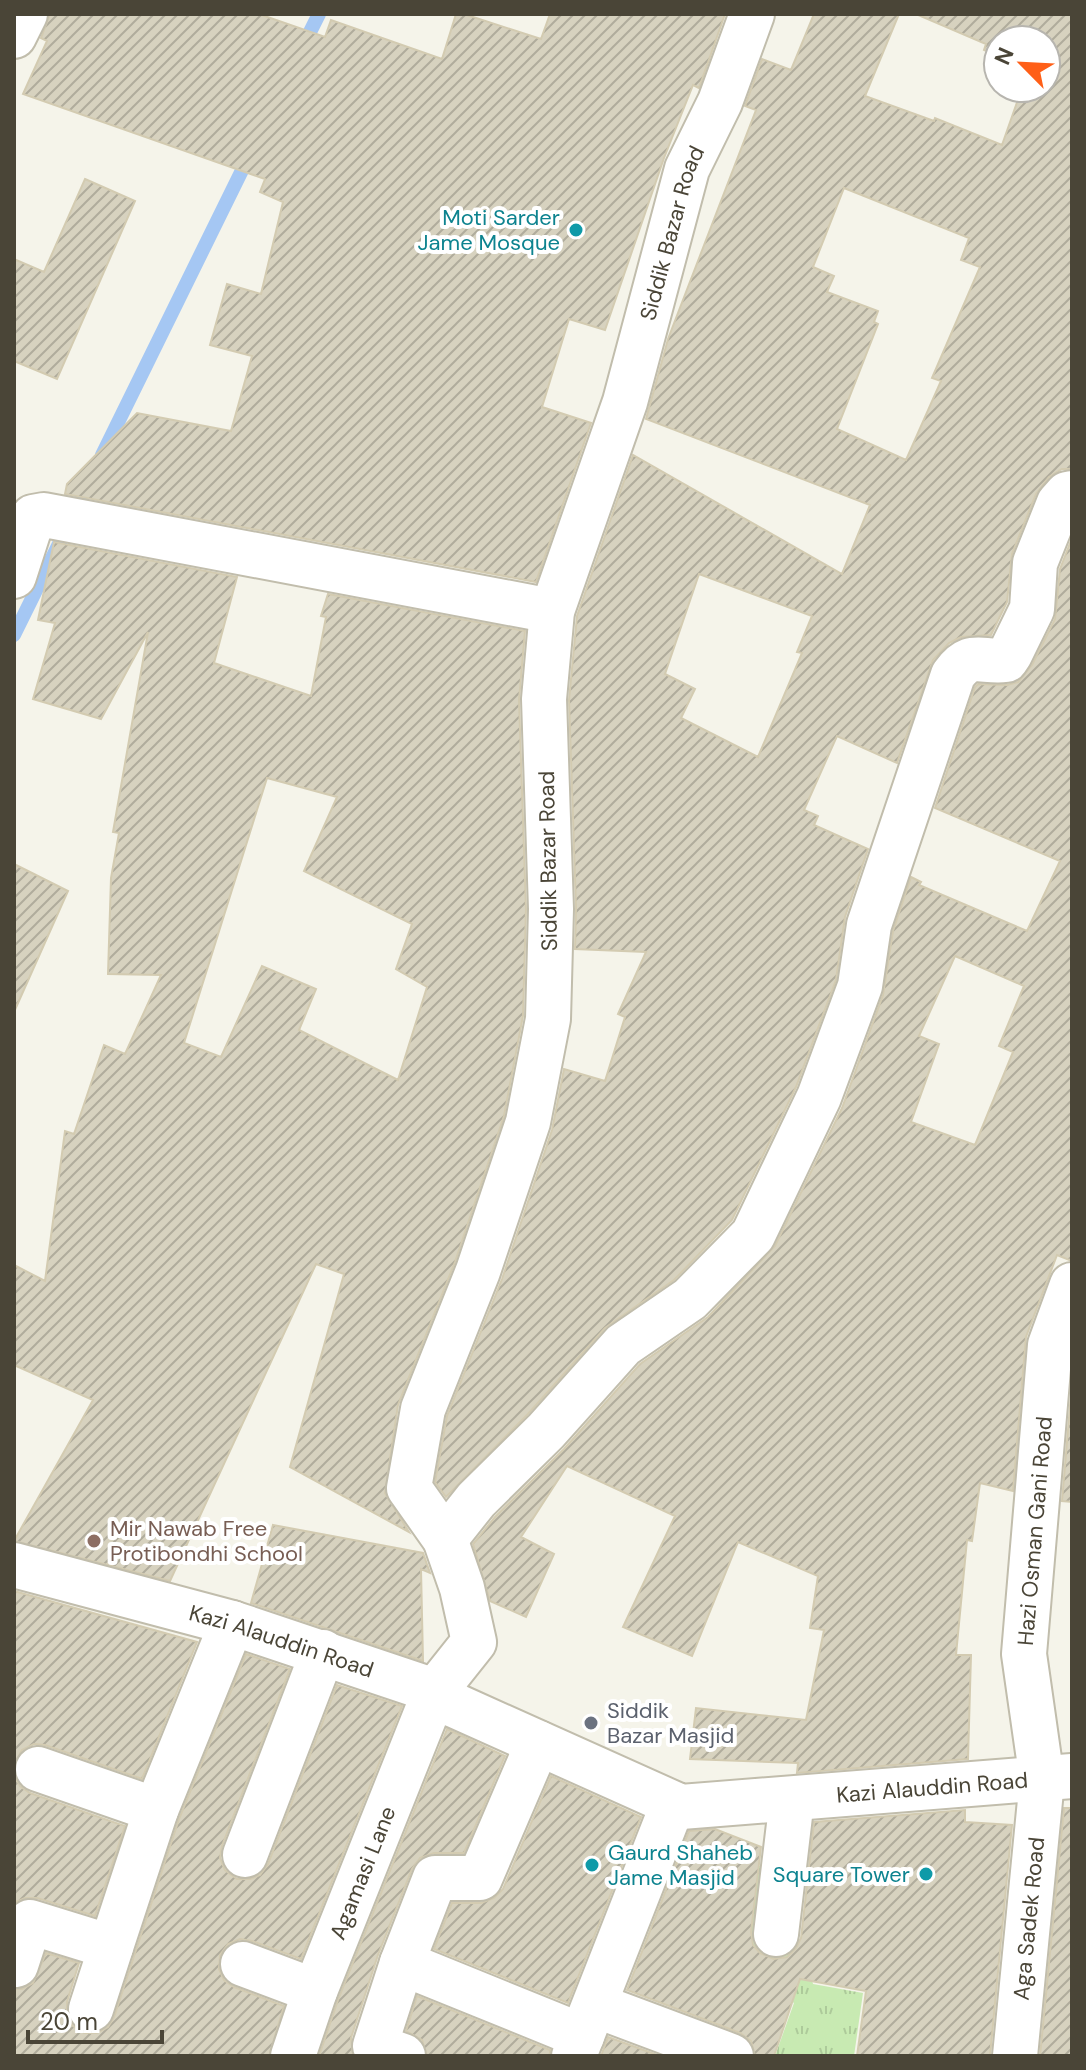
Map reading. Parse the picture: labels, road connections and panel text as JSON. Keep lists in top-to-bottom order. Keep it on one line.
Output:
{"streets":{"street":["Siddik Bazar Road","Hazi Osman Gani Road","Kazi Alauddin Road","Agamasi Lane","Aga Sadek Road"]},"crossings":[["Siddik Bazar Road","Kazi Alauddin Road"],["Siddik Bazar Road","Agamasi Lane"],["Hazi Osman Gani Road","Kazi Alauddin Road"],["Hazi Osman Gani Road","Aga Sadek Road"],["Kazi Alauddin Road","Agamasi Lane"],["Kazi Alauddin Road","Aga Sadek Road"]],"places":["Moti Sarder Jame Mosque","Mir Nawab Free Protibondhi School","Siddik Bazar Masjid","Gaurd Shaheb Jame Masjid","Square Tower"],"scale_bar":"20 m","north":"top left"}
